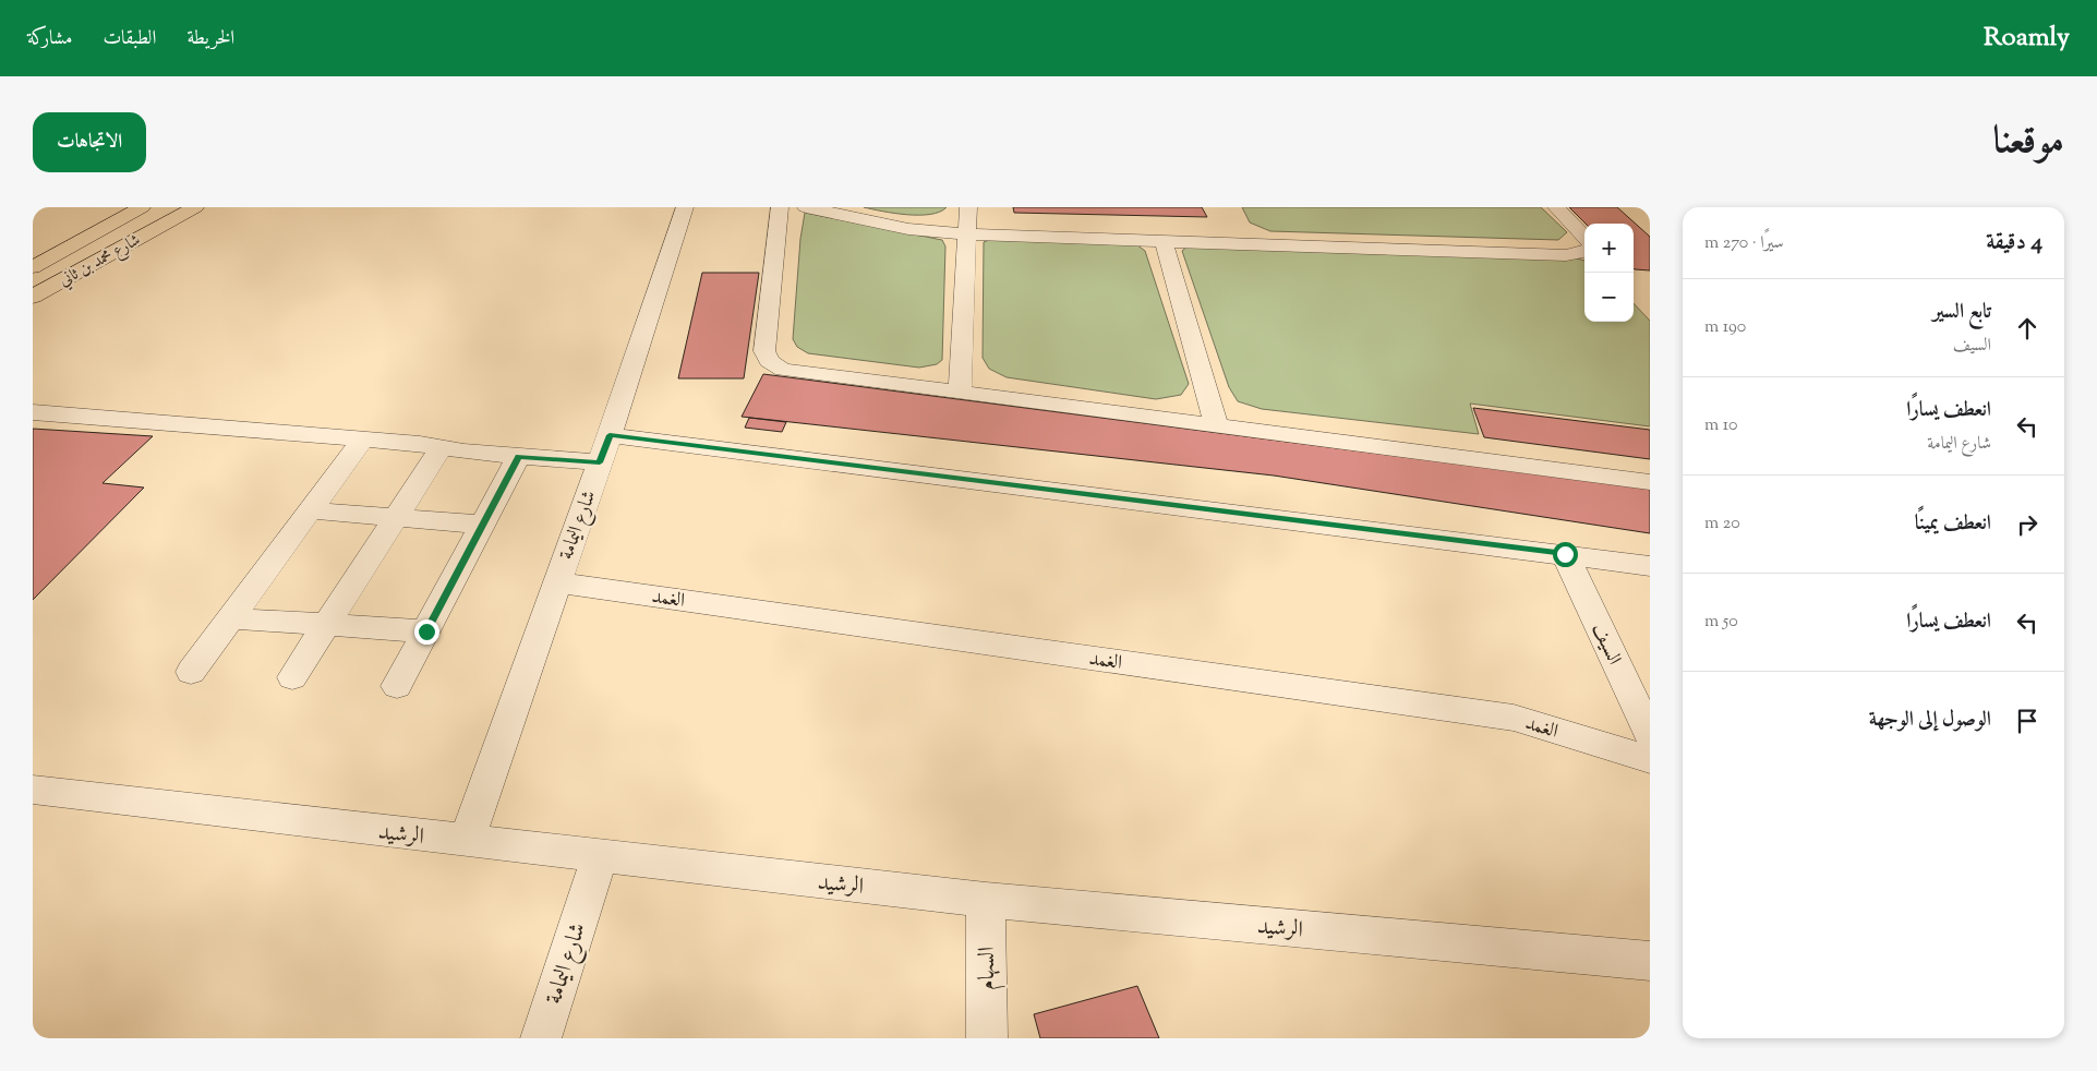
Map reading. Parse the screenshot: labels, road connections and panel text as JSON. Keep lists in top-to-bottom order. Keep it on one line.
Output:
{"streets":{"main road":["شارع محمد بن ثاني"],"street":["شارع اليمامة","الغمد","السيف","الرشيد","السهام"]},"crossings":[["شارع اليمامة","الغمد"],["شارع اليمامة","الرشيد"],["الرشيد","السهام"]],"page":{"header":"Roamly","nav":["الخريطة","الطبقات","مشاركة"],"title":"موقعنا","buttons":"الاتجاهات","heading":["4 دقيقة","سيرًا · 270 m"],"map_buttons":["+","−"],"list":[["تابع السير","السيف","190 m"],["انعطف يسارًا","شارع اليمامة","10 m"],["انعطف يمينًا","20 m"],["انعطف يسارًا","50 m"],"الوصول إلى الوجهة"]}}
